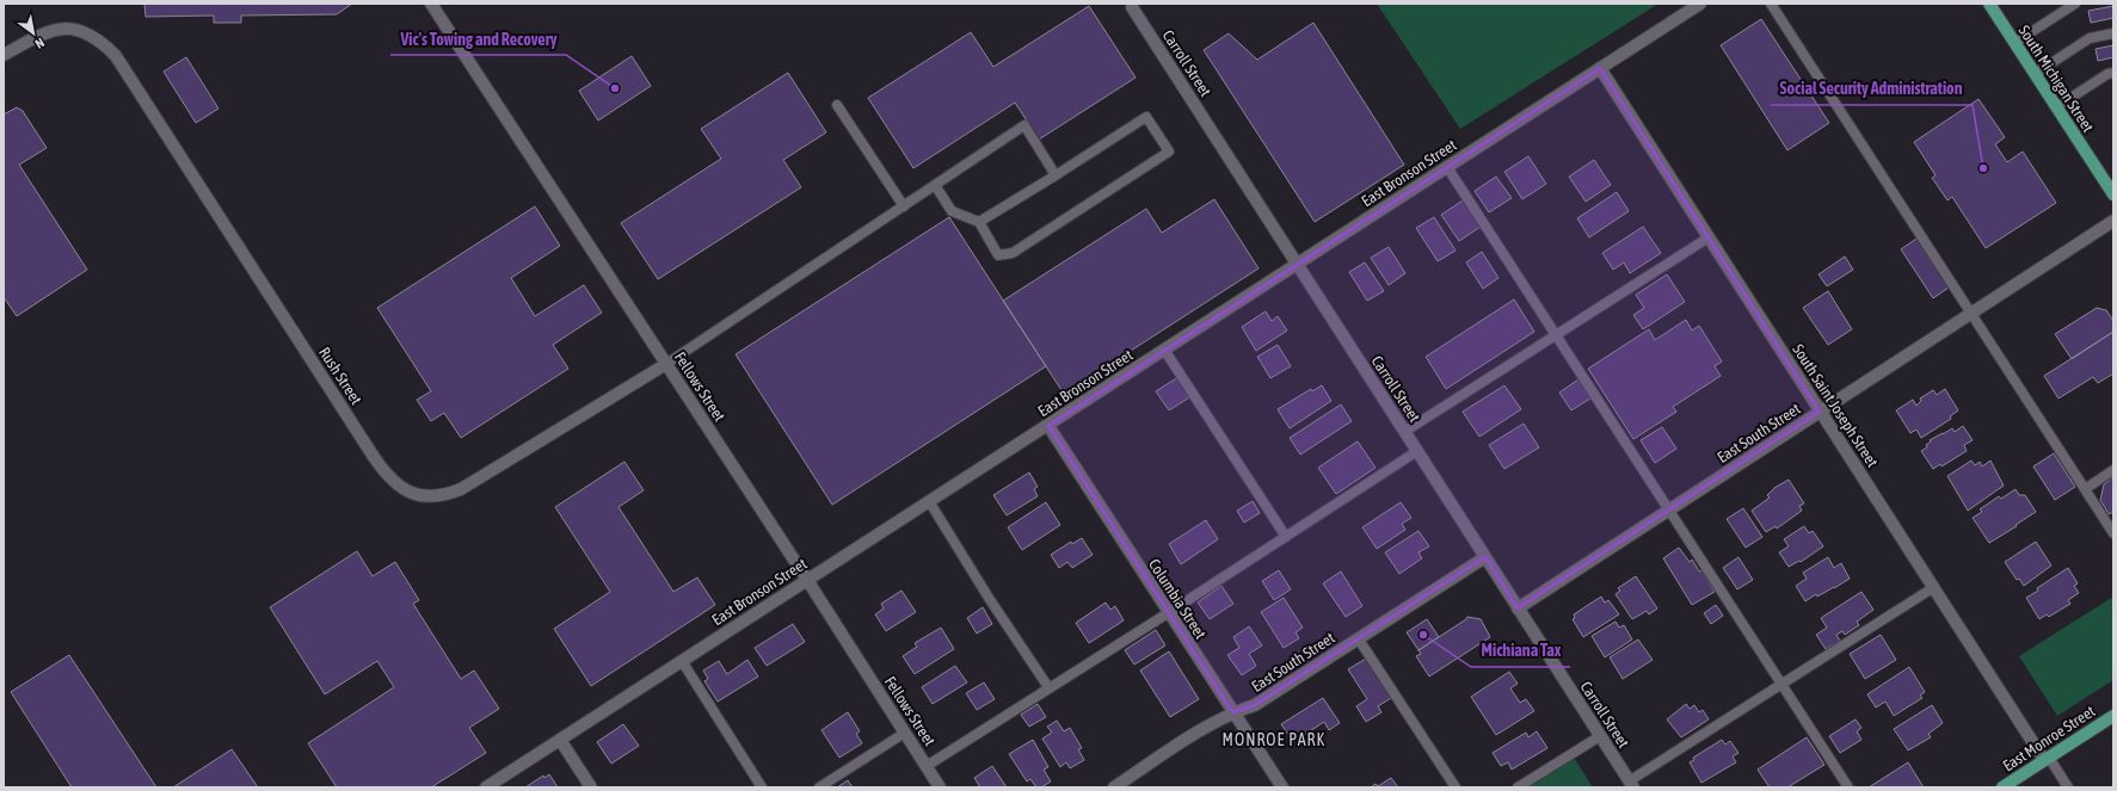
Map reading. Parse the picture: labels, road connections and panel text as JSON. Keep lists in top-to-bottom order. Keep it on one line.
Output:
{"streets":{"main road":["South Michigan Street","East Monroe Street"],"street":["Carroll Street","East Bronson Street","Rush Street","Fellows Street","South Saint Joseph Street","East South Street","Columbia Street"]},"crossings":[["Carroll Street","East Bronson Street"],["Carroll Street","East South Street"],["East Bronson Street","Fellows Street"],["East Bronson Street","South Saint Joseph Street"],["East Bronson Street","Columbia Street"],["Rush Street","Fellows Street"],["South Saint Joseph Street","East South Street"],["South Saint Joseph Street","East Monroe Street"],["East South Street","Columbia Street"]],"districts":["MONROE PARK"],"places":["Vic's Towing and Recovery","Social Security Administration","Michiana Tax"],"north":"bottom right"}
